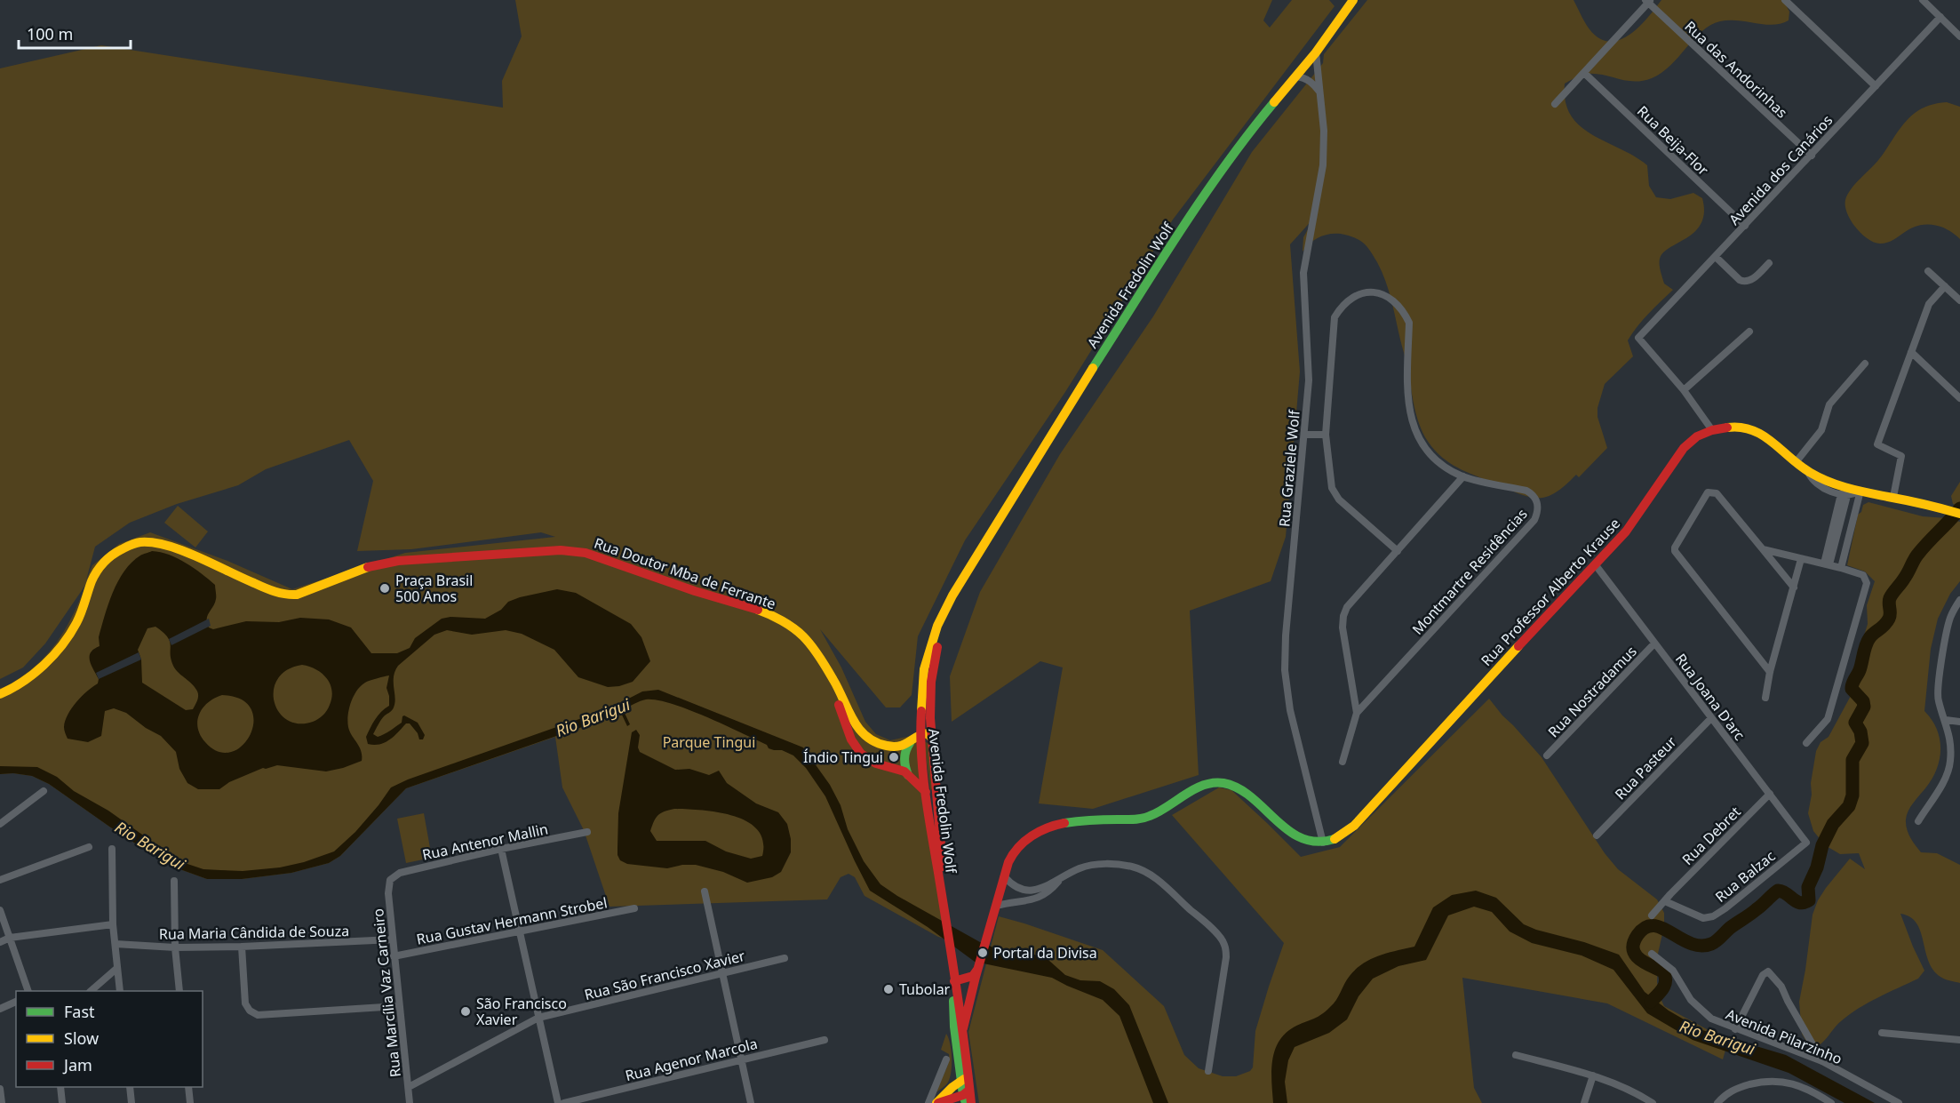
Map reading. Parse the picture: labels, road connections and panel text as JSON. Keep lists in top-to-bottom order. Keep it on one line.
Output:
{"streets":{"street":["Rua das Andorinhas","Rua Beija-Flor","Avenida dos Canários","Avenida Fredolin Wolf","Rua Graziele Wolf","Montmartre Residências","Rua Doutor Mba de Ferrante","Rua Professor Alberto Krause","Rua Nostradamus","Rua Joana D'arc","Rua Pasteur","Rua Debret","Rua Antenor Mallin","Rua Balzac","Rua Gustav Hermann Strobel","Rua Maria Cândida de Souza","Rua São Francisco Xavier","Rua Marcília Vaz Carneiro","Avenida Pilarzinho","Rua Agenor Marcola"]},"crossings":[["Rua das Andorinhas","Avenida dos Canários"],["Rua Beija-Flor","Avenida dos Canários"],["Avenida Fredolin Wolf","Rua Graziele Wolf"],["Avenida Fredolin Wolf","Rua Doutor Mba de Ferrante"],["Rua Graziele Wolf","Rua Professor Alberto Krause"],["Rua Professor Alberto Krause","Rua Joana D'arc"],["Rua Nostradamus","Rua Joana D'arc"],["Rua Joana D'arc","Rua Pasteur"],["Rua Joana D'arc","Rua Debret"],["Rua Joana D'arc","Rua Balzac"],["Rua Debret","Rua Balzac"],["Rua Antenor Mallin","Rua Marcília Vaz Carneiro"],["Rua Gustav Hermann Strobel","Rua Marcília Vaz Carneiro"],["Rua Maria Cândida de Souza","Rua Marcília Vaz Carneiro"],["Rua São Francisco Xavier","Rua Marcília Vaz Carneiro"]],"water":["Rio Barigui"],"parks":["Parque Tingui"],"places":["Praça Brasil 500 Anos","Índio Tingui","Portal da Divisa","Tubolar","São Francisco Xavier"],"legend":["Fast","Slow","Jam"],"scale_bar":"100 m"}
